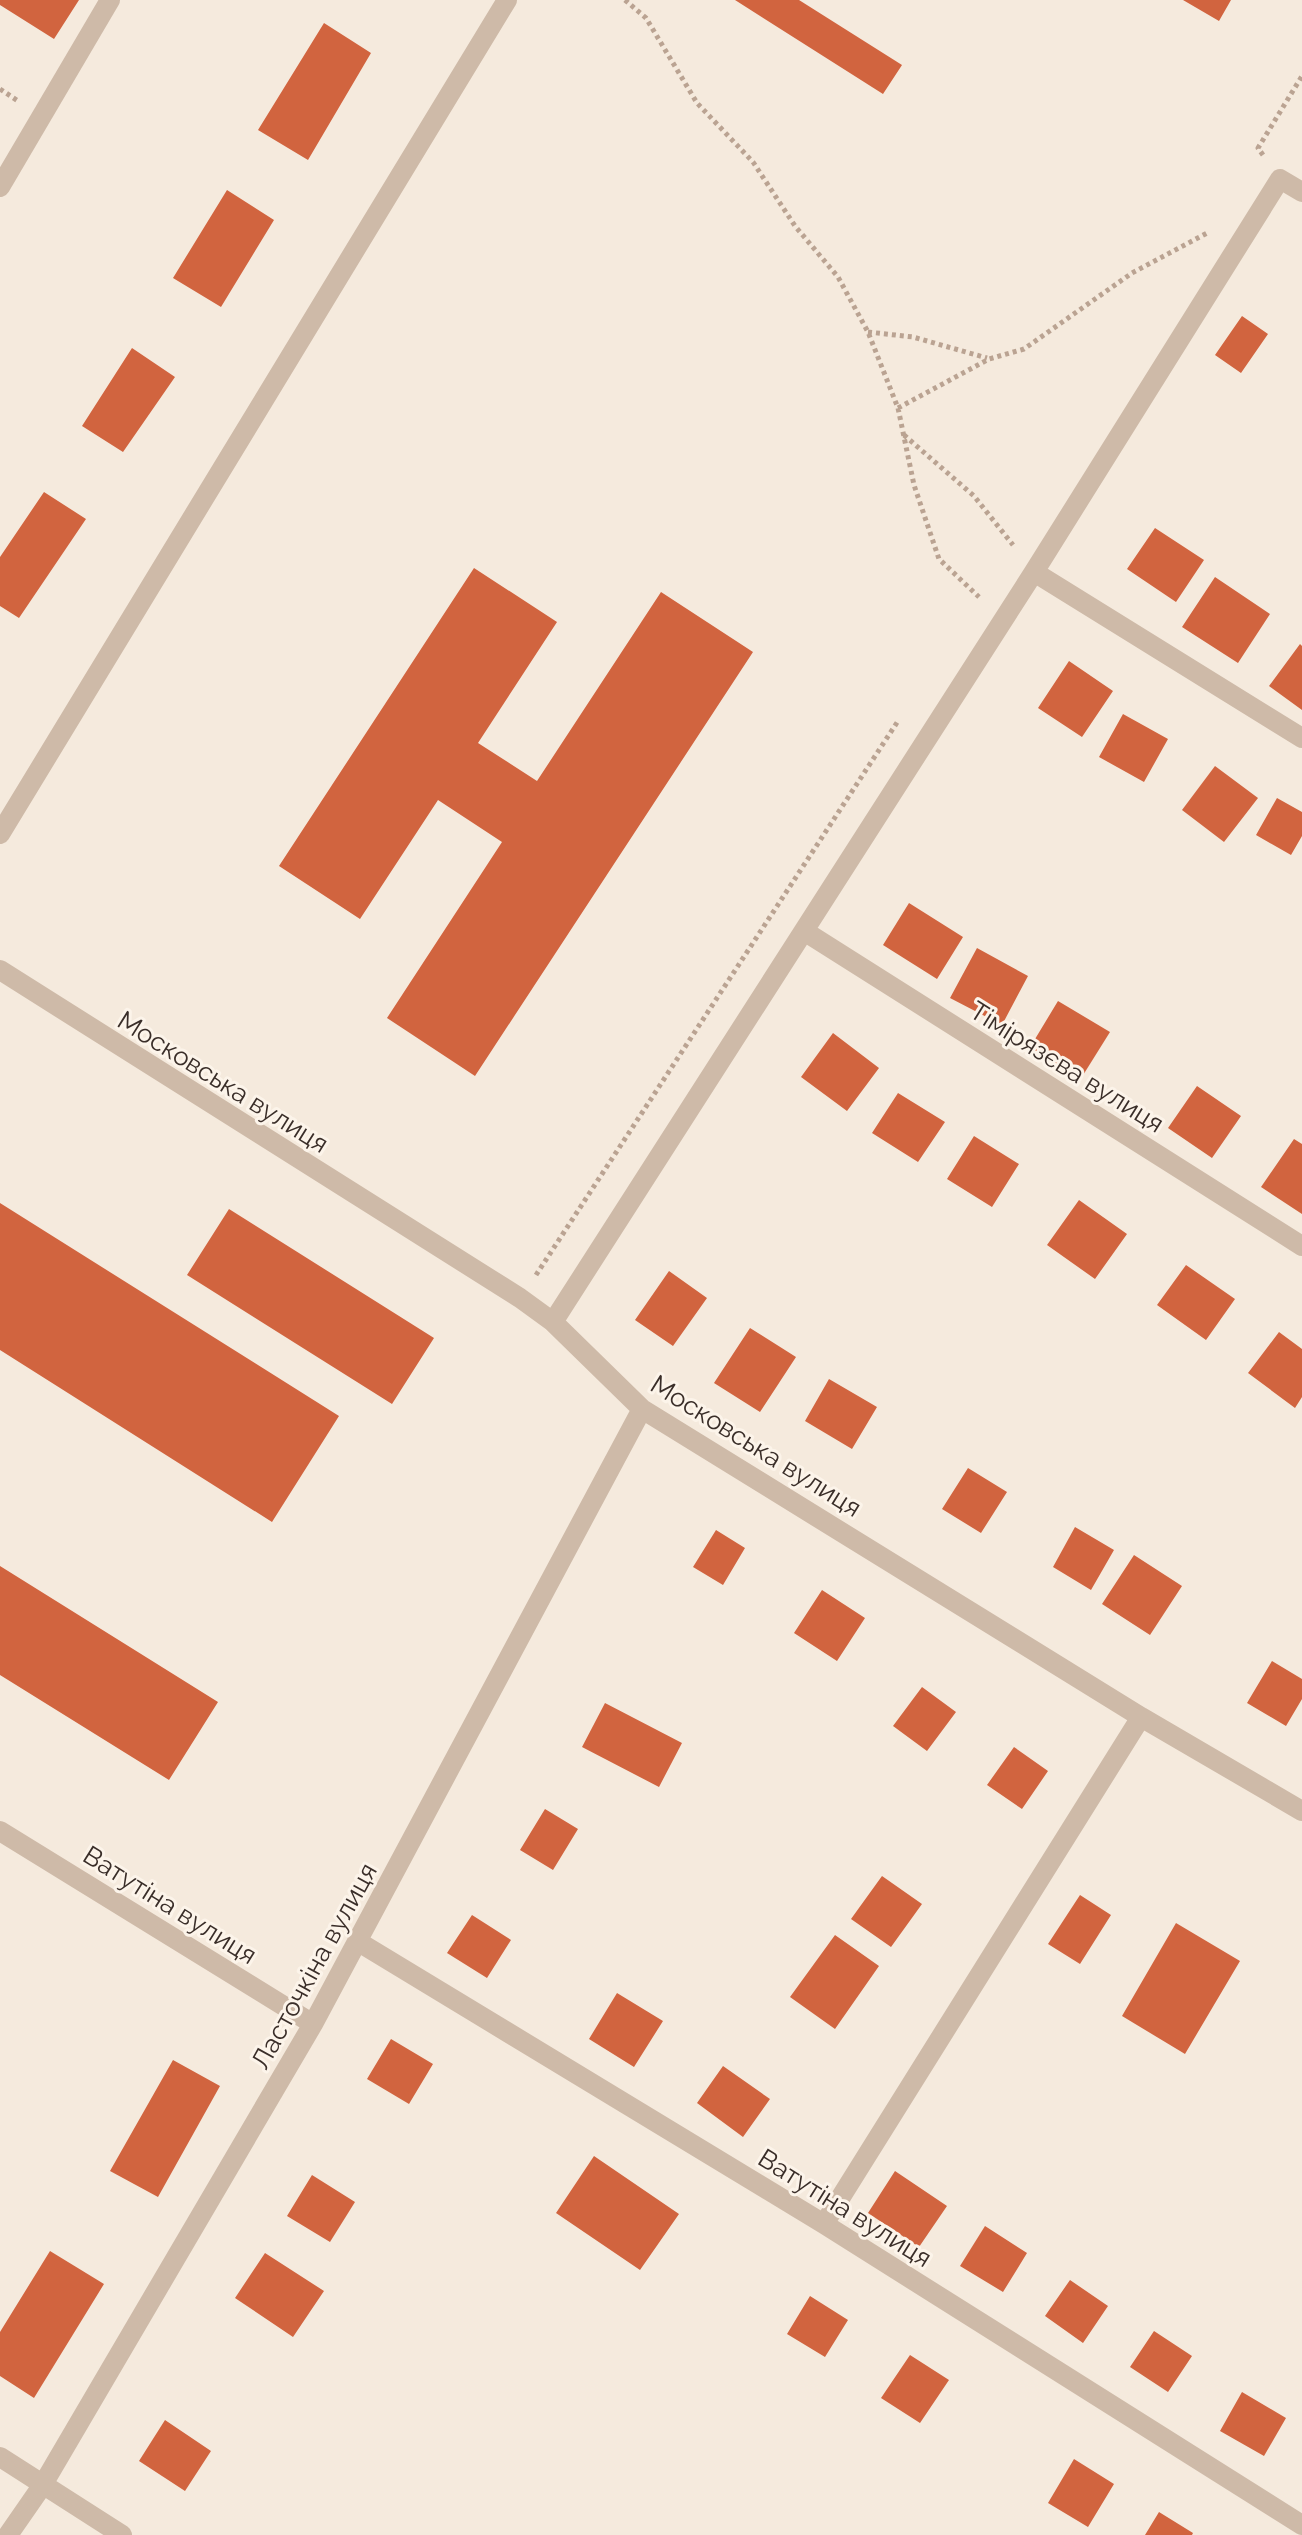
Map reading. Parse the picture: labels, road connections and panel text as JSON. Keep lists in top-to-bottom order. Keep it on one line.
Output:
{"streets":{"street":["Тімірязєва вулиця","Московська вулиця","Ватутіна вулиця","Ласточкіна вулиця"]},"crossings":[["Московська вулиця","Ласточкіна вулиця"],["Ватутіна вулиця","Ласточкіна вулиця"]]}
